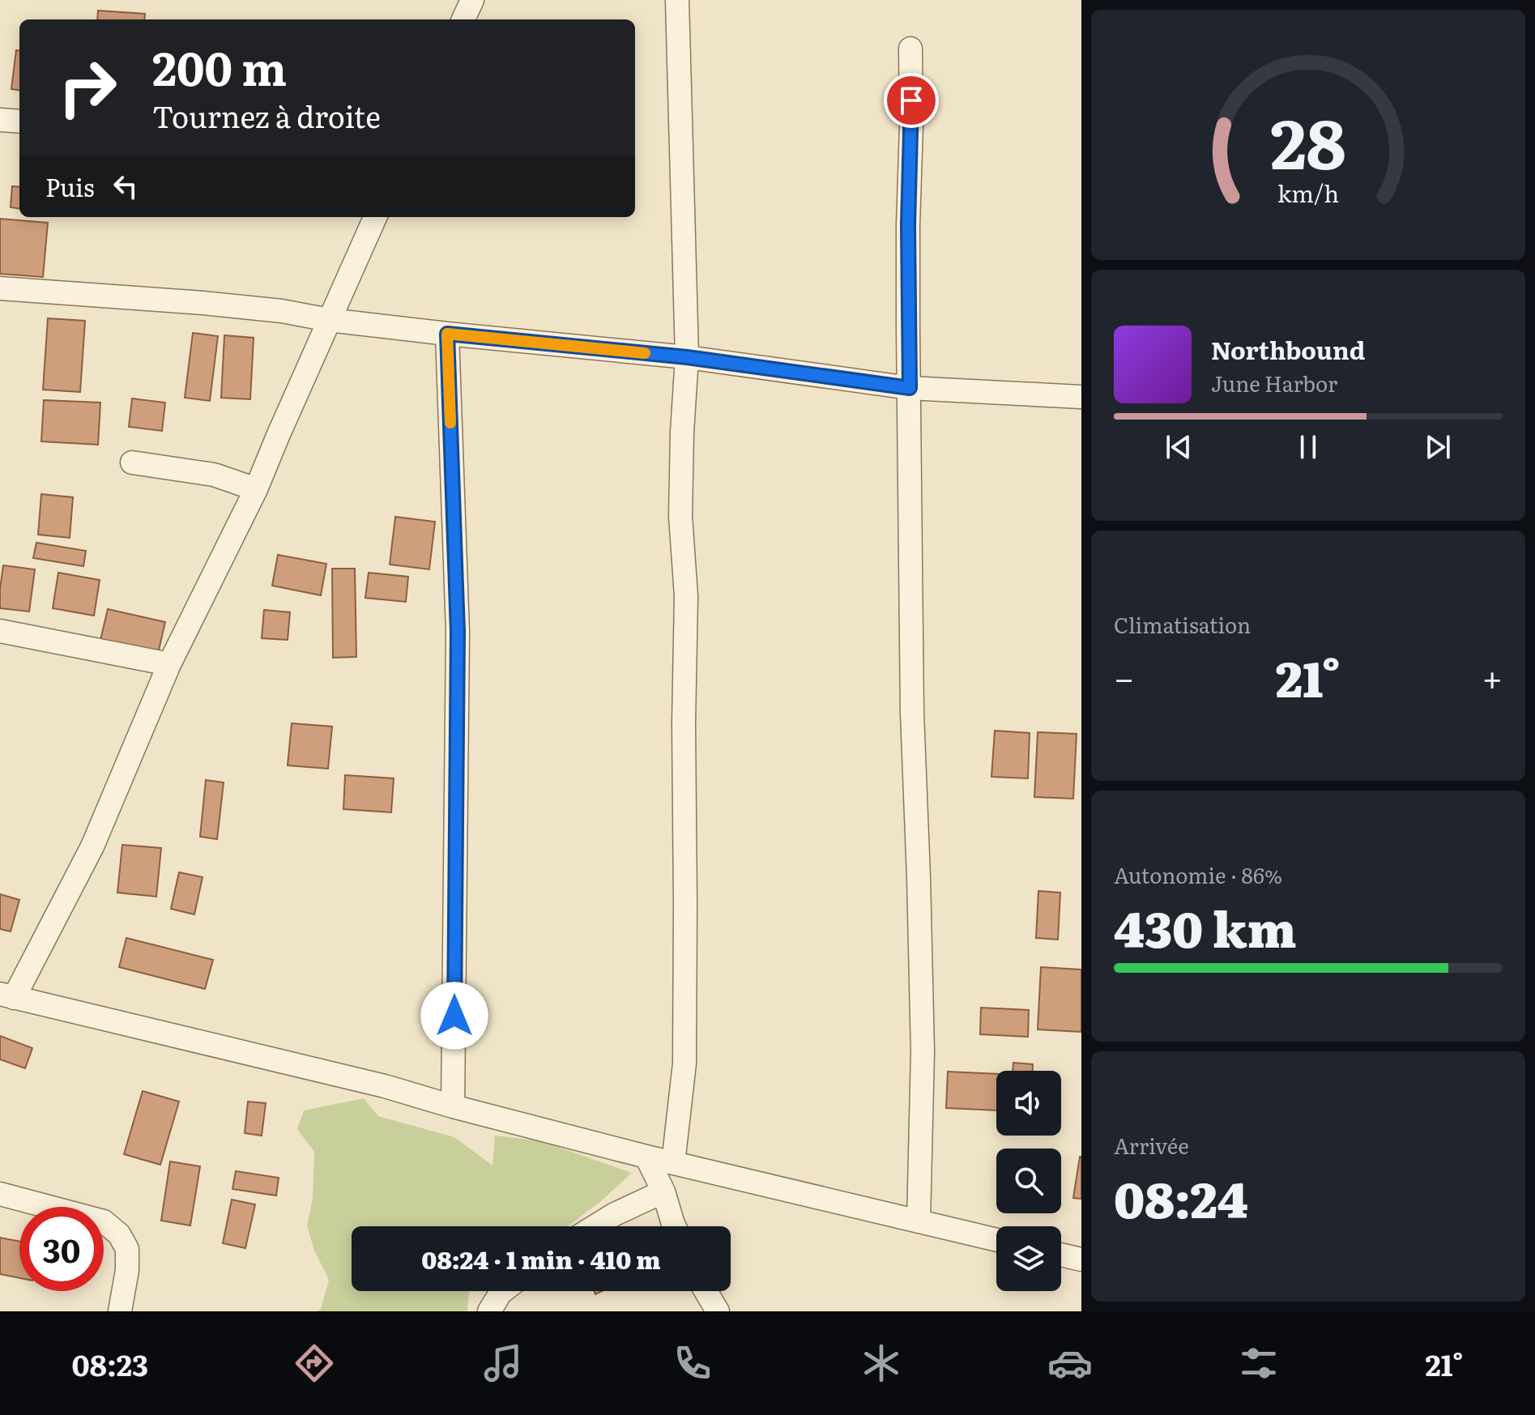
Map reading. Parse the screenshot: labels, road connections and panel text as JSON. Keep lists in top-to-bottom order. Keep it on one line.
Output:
{"page":{"turn":["200 m","Tournez à droite"],"then":"Puis","song":["Northbound","June Harbor"],"tile":["Climatisation",["Autonomie · 86%","430 km"],["Arrivée","08:24"]],"heat":["−","21°","+"],"limit":"30","trip":"08:24 · 1 min · 410 m","tabs":["08:23","21°"],"gauge":["28","km/h"]}}
